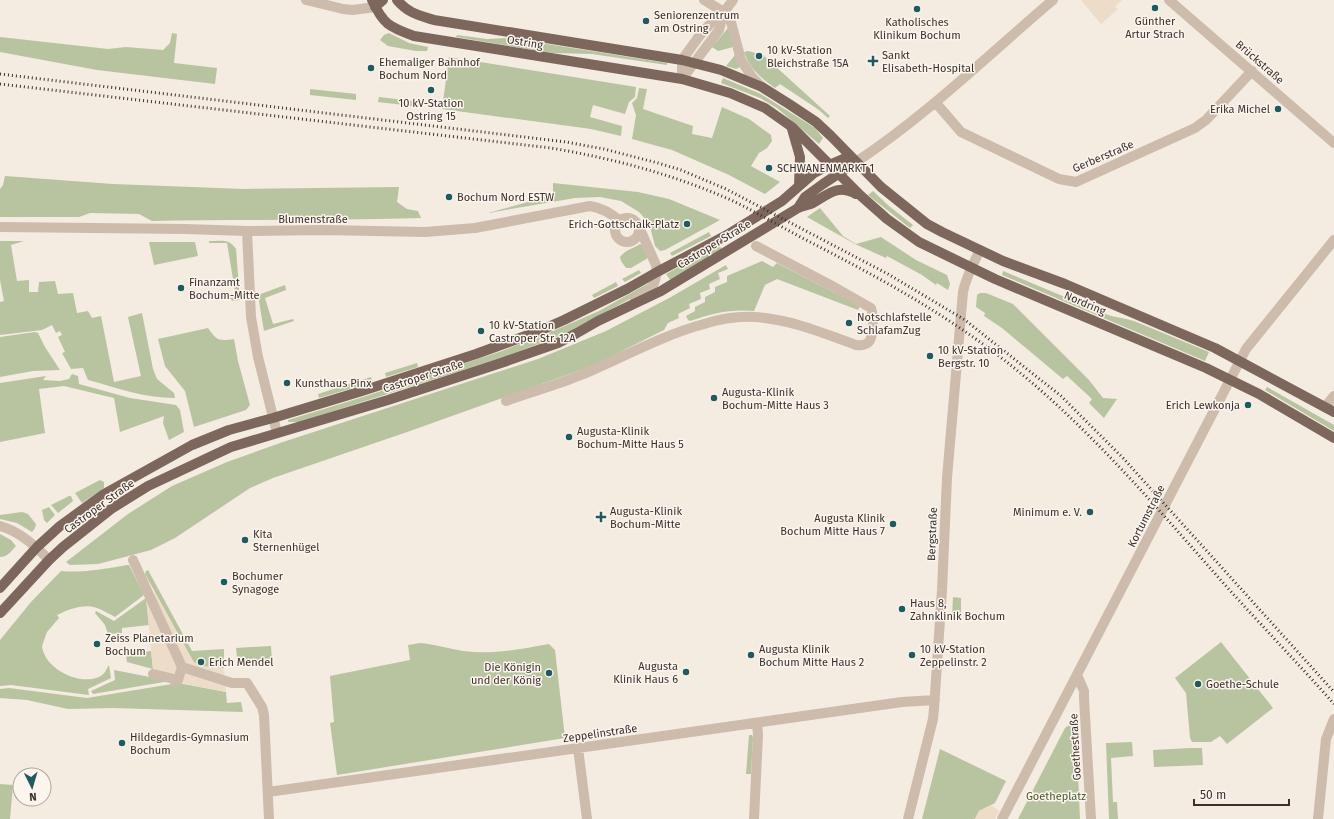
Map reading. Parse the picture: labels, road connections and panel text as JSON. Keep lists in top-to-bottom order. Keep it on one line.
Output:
{"streets":{"main road":["Ostring","Castroper Straße","Nordring"],"street":["Brückstraße","Gerberstraße","Blumenstraße","Kortumstraße","Bergstraße","Zeppelinstraße","Goethestraße"]},"crossings":[["Ostring","Nordring"],["Brückstraße","Gerberstraße"],["Castroper Straße","Nordring"],["Nordring","Kortumstraße"],["Nordring","Bergstraße"],["Kortumstraße","Goethestraße"],["Bergstraße","Zeppelinstraße"]],"parks":["Goetheplatz"],"places":{"other":["Günther Artur Strach","Katholisches Klinikum Bochum","Seniorenzentrum am Ostring","10 kV-Station Bleichstraße 15A","Ehemaliger Bahnhof Bochum Nord","10 kV-Station Ostring 15","Erika Michel","SCHWANENMARKT 1","Bochum Nord ESTW","Erich-Gottschalk-Platz","Finanzamt Bochum-Mitte","Notschlafstelle SchlafamZug","10 kV-Station Castroper Str. 12A","10 kV-Station Bergstr. 10","Kunsthaus Pinx","Augusta-Klinik Bochum-Mitte Haus 3","Erich Lewkonja","Augusta-Klinik Bochum-Mitte Haus 5","Minimum e. V.","Augusta Klinik Bochum Mitte Haus 7","Kita Sternenhügel","Bochumer Synagoge","Haus 8, Zahnklinik Bochum","Zeiss Planetarium Bochum","Augusta Klinik Bochum Mitte Haus 2","10 kV-Station Zeppelinstr. 2","Erich Mendel","Augusta Klinik Haus 6","Die Königin und der König","Goethe-Schule","Hildegardis-Gymnasium Bochum"],"health":["Sankt Elisabeth-Hospital","Augusta-Klinik Bochum-Mitte"]},"scale_bar":"50 m","north":"bottom"}
